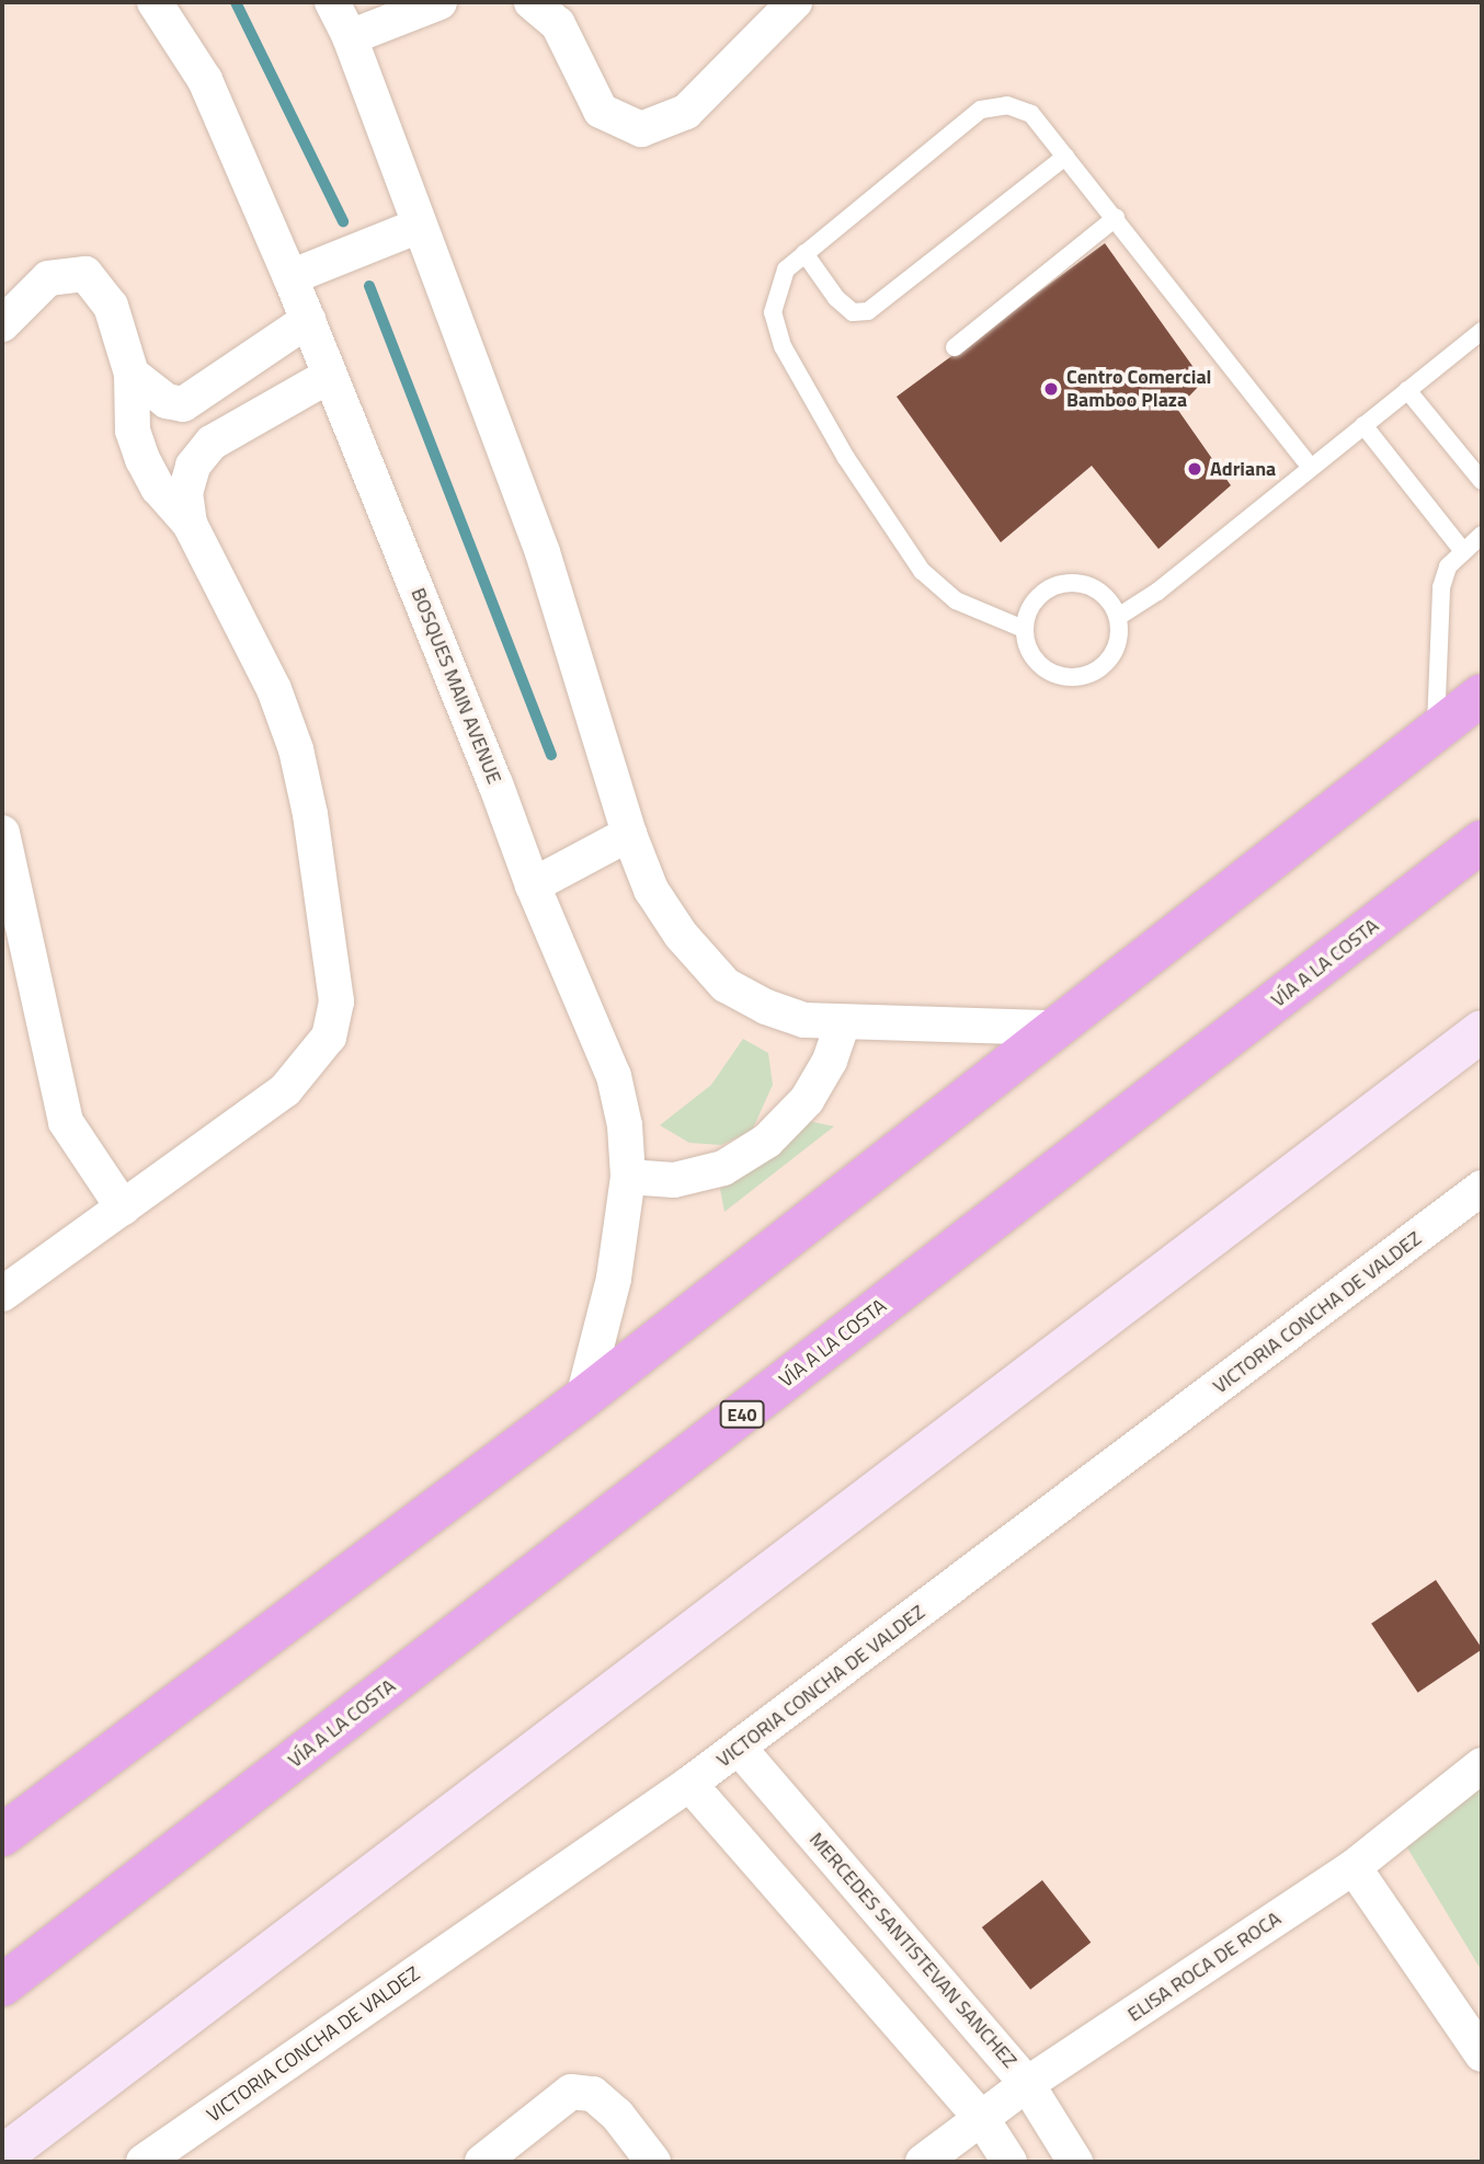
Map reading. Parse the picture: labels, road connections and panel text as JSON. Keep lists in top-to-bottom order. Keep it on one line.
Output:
{"streets":{"highway":["VÍA A LA COSTA","E40"],"street":["BOSQUES MAIN AVENUE","VICTORIA CONCHA DE VALDEZ","MERCEDES SANTISTEVAN SANCHEZ","ELISA ROCA DE ROCA"]},"crossings":[["VICTORIA CONCHA DE VALDEZ","MERCEDES SANTISTEVAN SANCHEZ"],["MERCEDES SANTISTEVAN SANCHEZ","ELISA ROCA DE ROCA"]],"places":["Centro Comercial Bamboo Plaza","Adriana"]}
